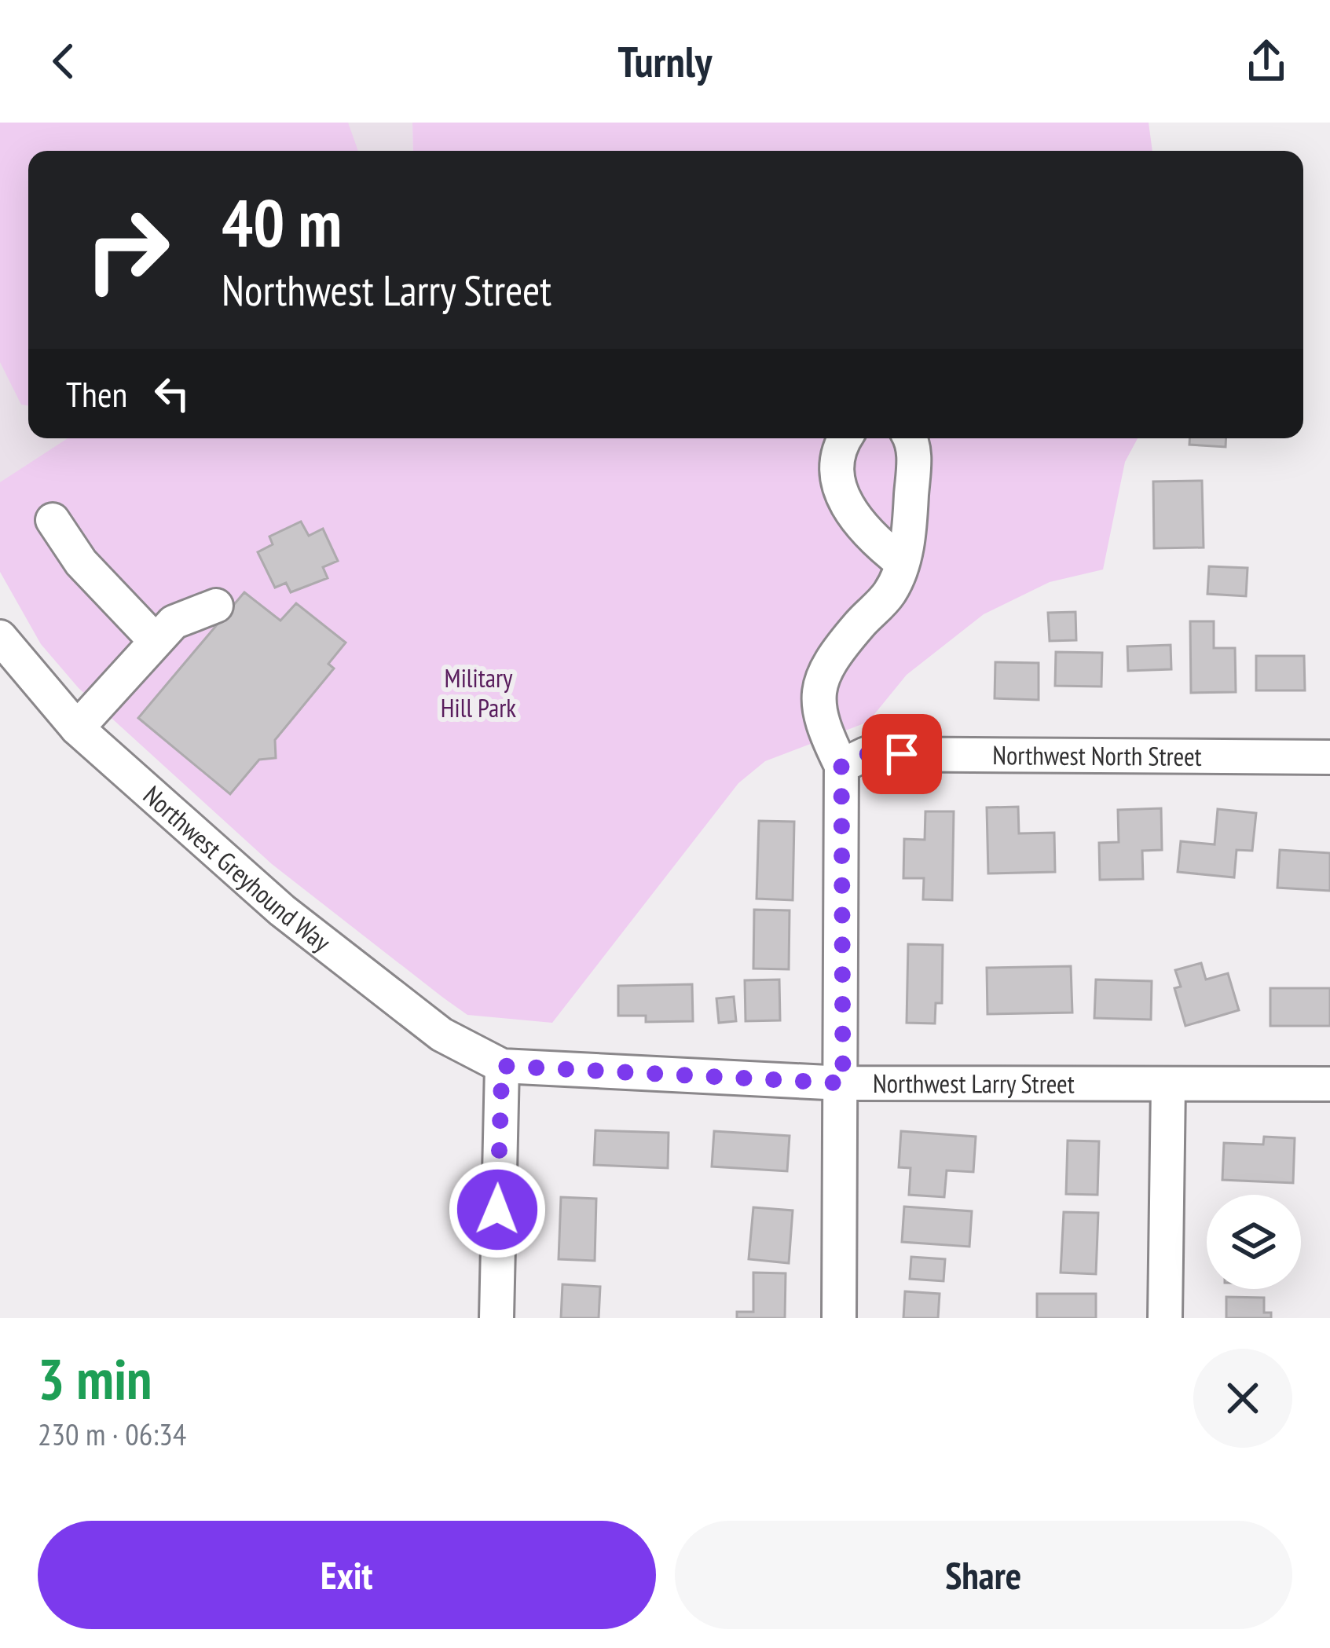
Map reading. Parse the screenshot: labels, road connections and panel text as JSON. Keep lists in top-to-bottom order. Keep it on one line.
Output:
{"streets":{"street":["Northwest North Street","Northwest Greyhound Way","Northwest Larry Street"]},"crossings":[["Northwest Greyhound Way","Northwest Larry Street"]],"parks":["Military Hill Park"],"page":{"header":"Turnly","turn":["40 m","Northwest Larry Street"],"then":"Then","heading":["3 min","230 m · 06:34"],"buttons":["Exit","Share"]}}
